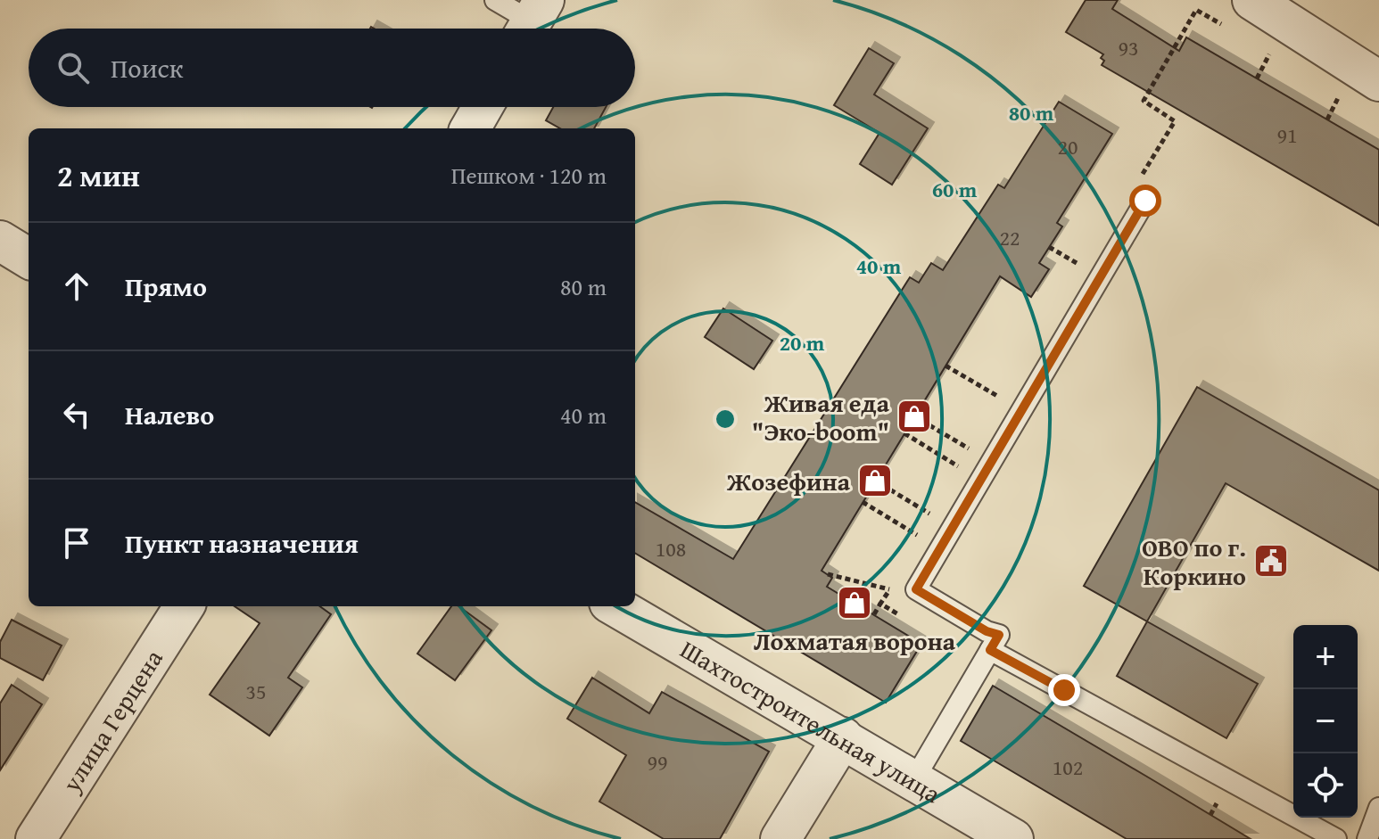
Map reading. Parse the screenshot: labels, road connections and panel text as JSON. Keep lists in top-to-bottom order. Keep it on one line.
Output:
{"streets":{"street":["улица Герцена","Шахтостроительная улица"]},"places":{"shop":["Живая еда \"Эко-boom\"","Жозефина","Лохматая ворона"],"public building":["ОВО по г. Коркино"]},"house_numbers":["93","91","20","22","108","35","99","102"],"page":{"search":"Поиск","heading":["2 мин","Пешком · 120 m"],"list":[["Прямо","80 m"],["Налево","40 m"],"Пункт назначения"],"map_buttons":["+","−"]},"rings":["80 m","60 m","40 m","20 m"]}
